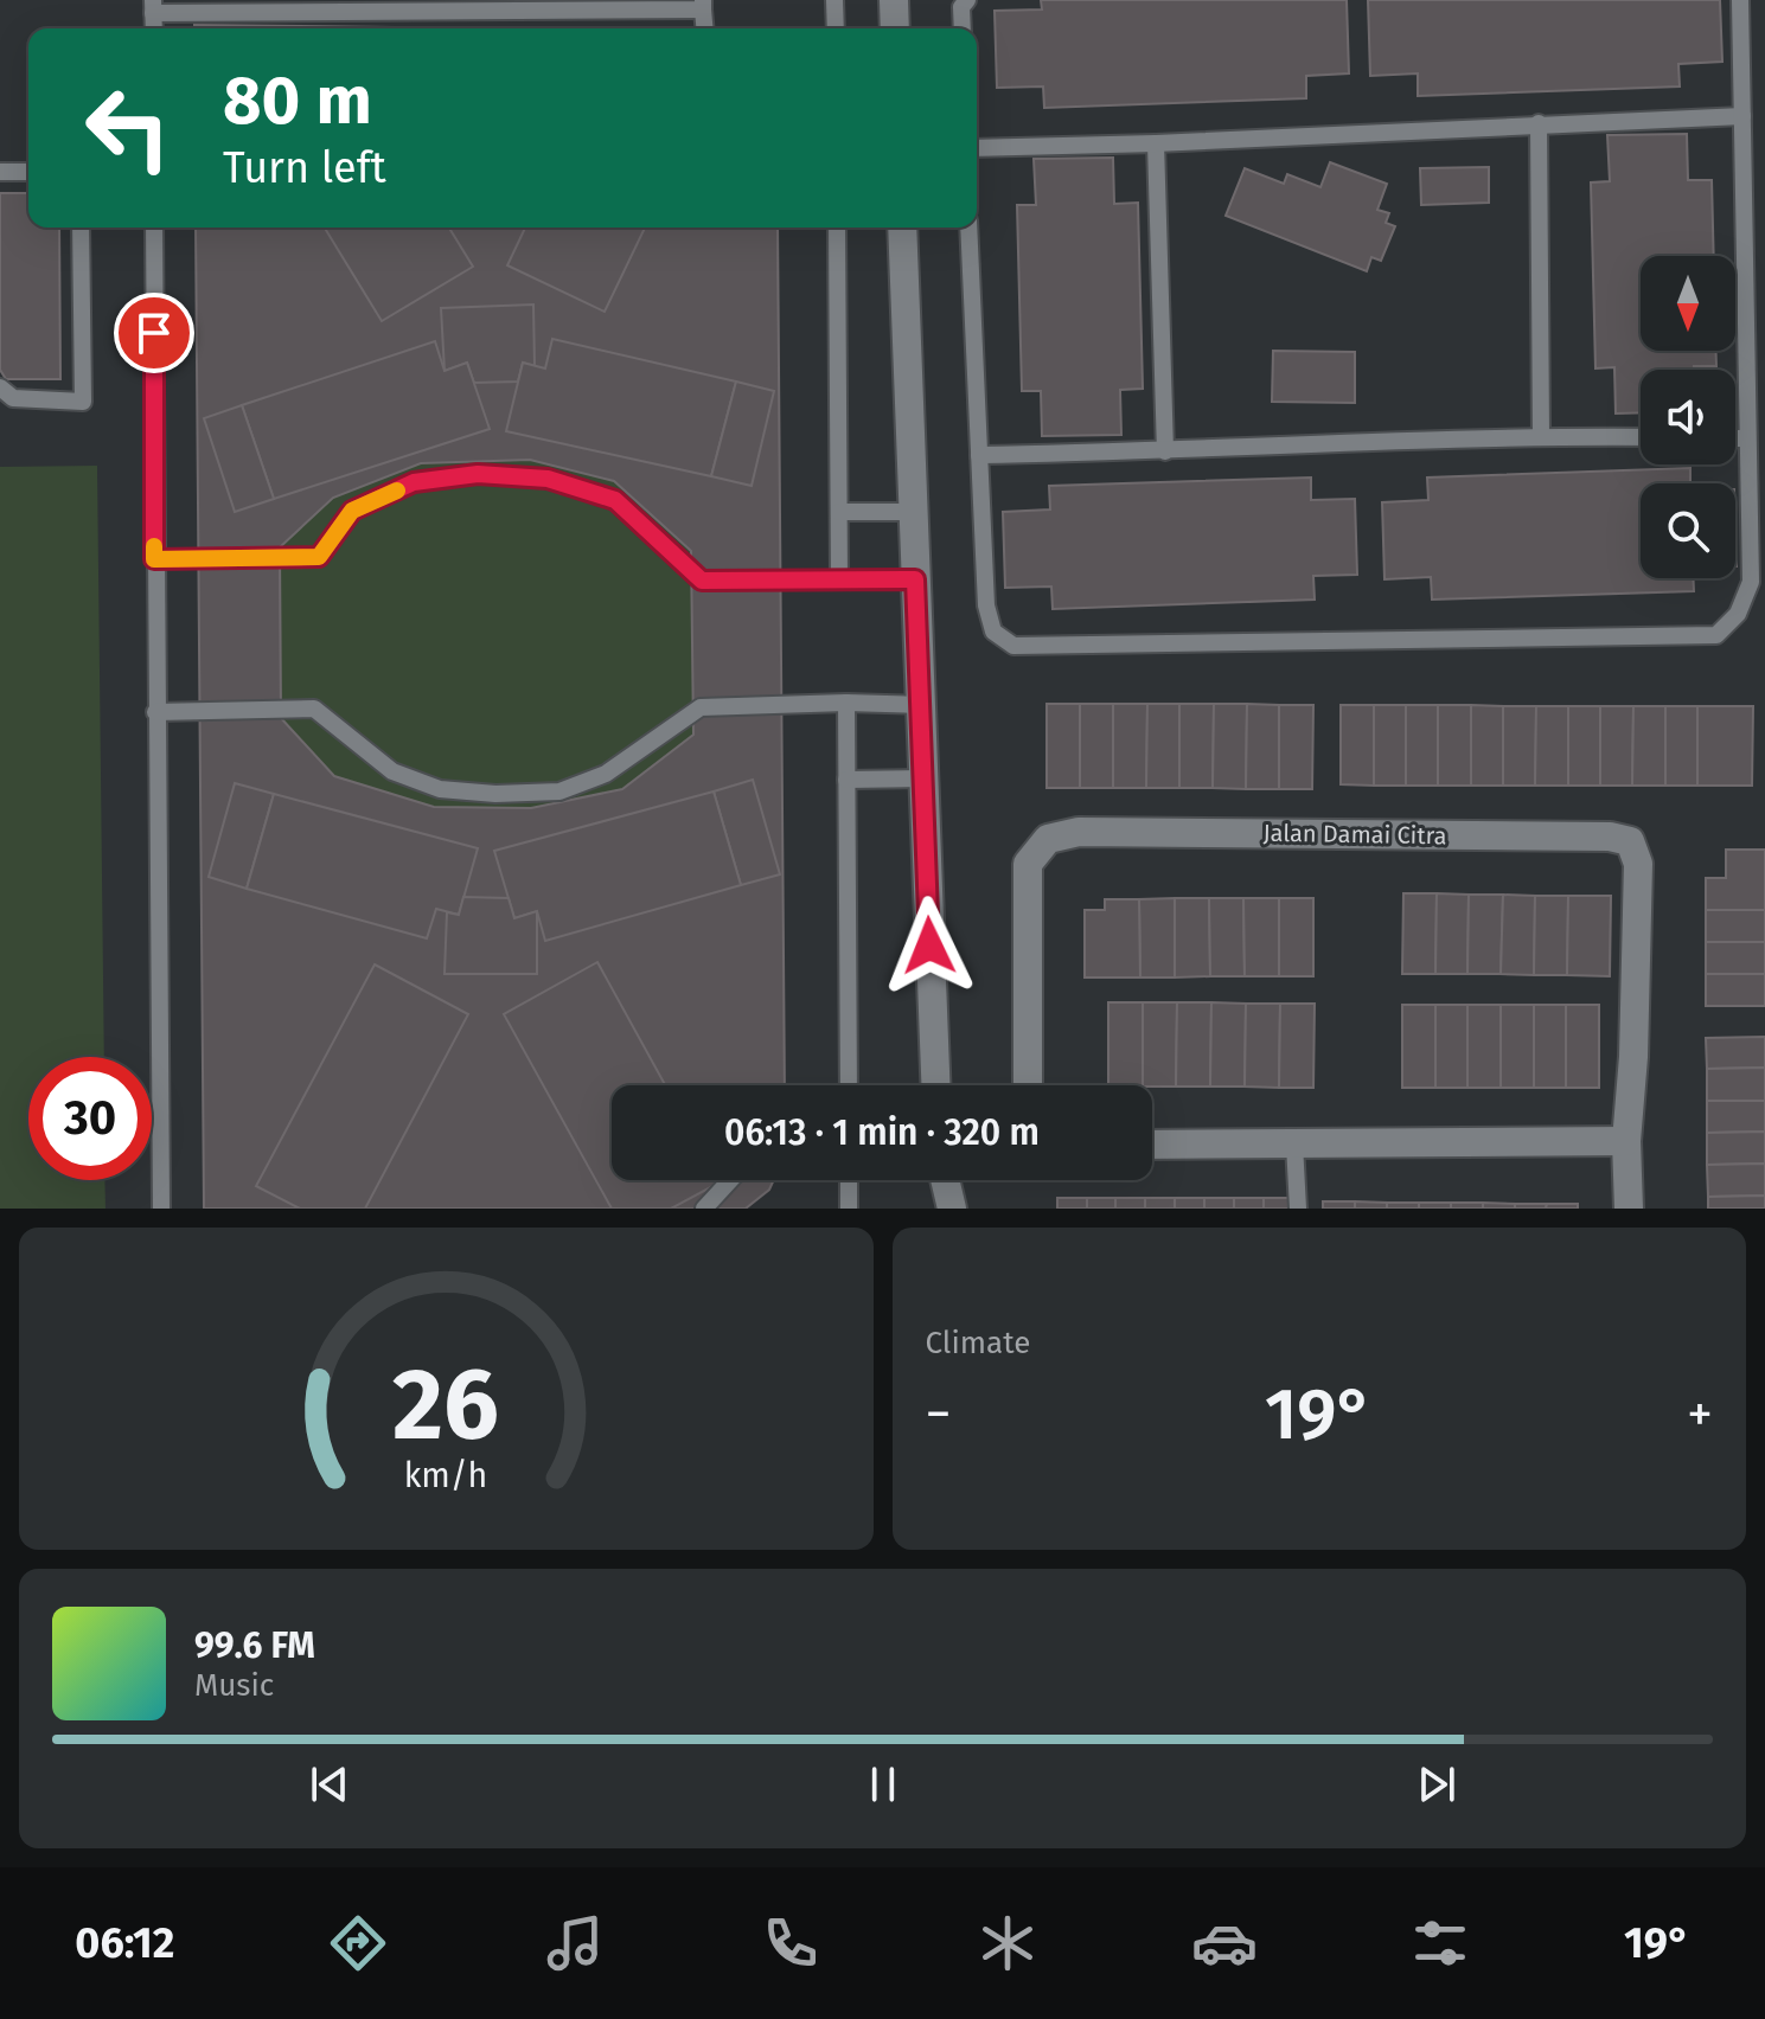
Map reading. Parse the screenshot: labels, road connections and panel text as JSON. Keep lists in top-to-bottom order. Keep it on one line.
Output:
{"streets":{"street":["Jalan Damai Citra"]},"north":"bottom","page":{"turn":["80 m","Turn left"],"limit":"30","trip":"06:13 · 1 min · 320 m","tile":"Climate","heat":["−","19°","+"],"song":["99.6 FM","Music"],"tabs":["06:12","19°"],"gauge":["26","km/h"]}}
